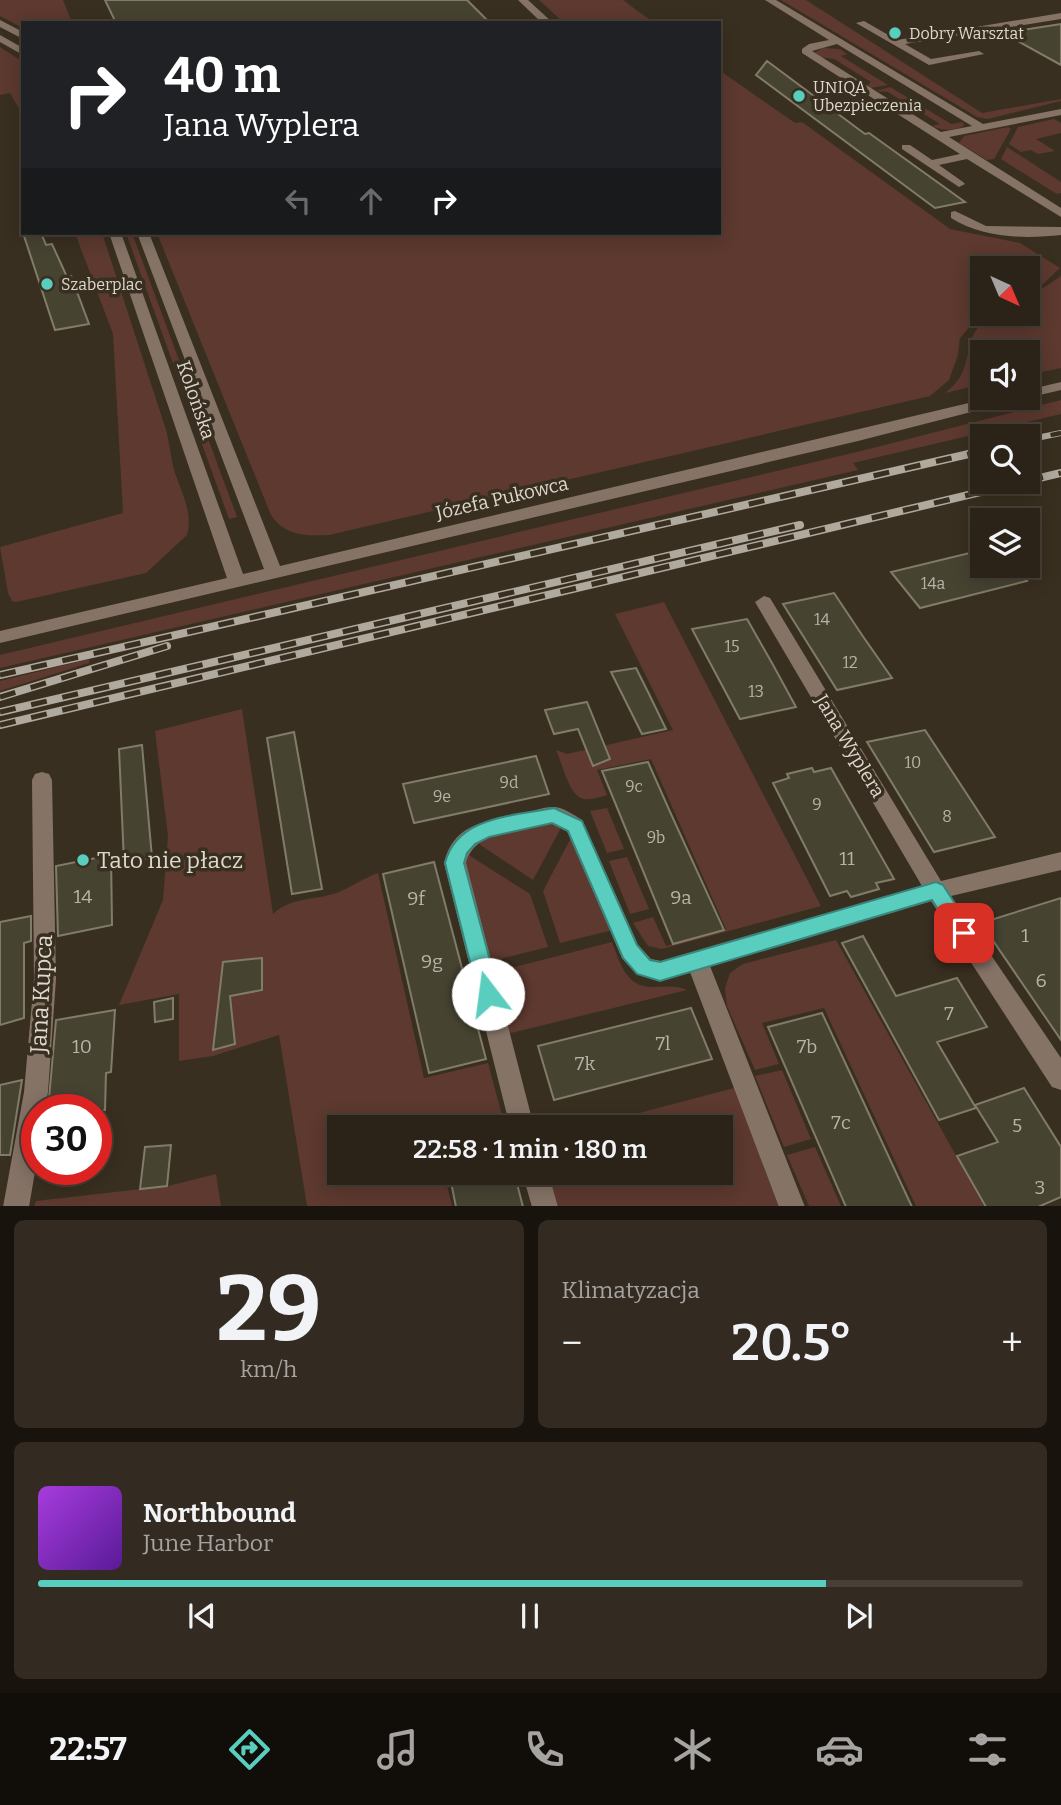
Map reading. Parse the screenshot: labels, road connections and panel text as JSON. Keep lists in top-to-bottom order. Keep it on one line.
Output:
{"streets":{"street":["Kolońska","Józefa Pukowca","Jana Wyplera","Jana Kupca"]},"crossings":[["Kolońska","Józefa Pukowca"]],"places":["Dobry Warsztat","UNIQA Ubezpieczenia","Szaberplac","Tato nie płacz"],"house_numbers":["14a","14","15","12","13","10","9d","9c","9e","9","8","9b","11","14","9a","9f","1","9g","6","7","7l","10","7b","7k","7c","5","3"],"north":"bottom right","page":{"turn":["40 m","Jana Wyplera"],"limit":"30","trip":"22:58 · 1 min · 180 m","tile":[["29","km/h"],"Klimatyzacja"],"heat":["−","20.5°","+"],"song":["Northbound","June Harbor"],"tabs":"22:57"}}
